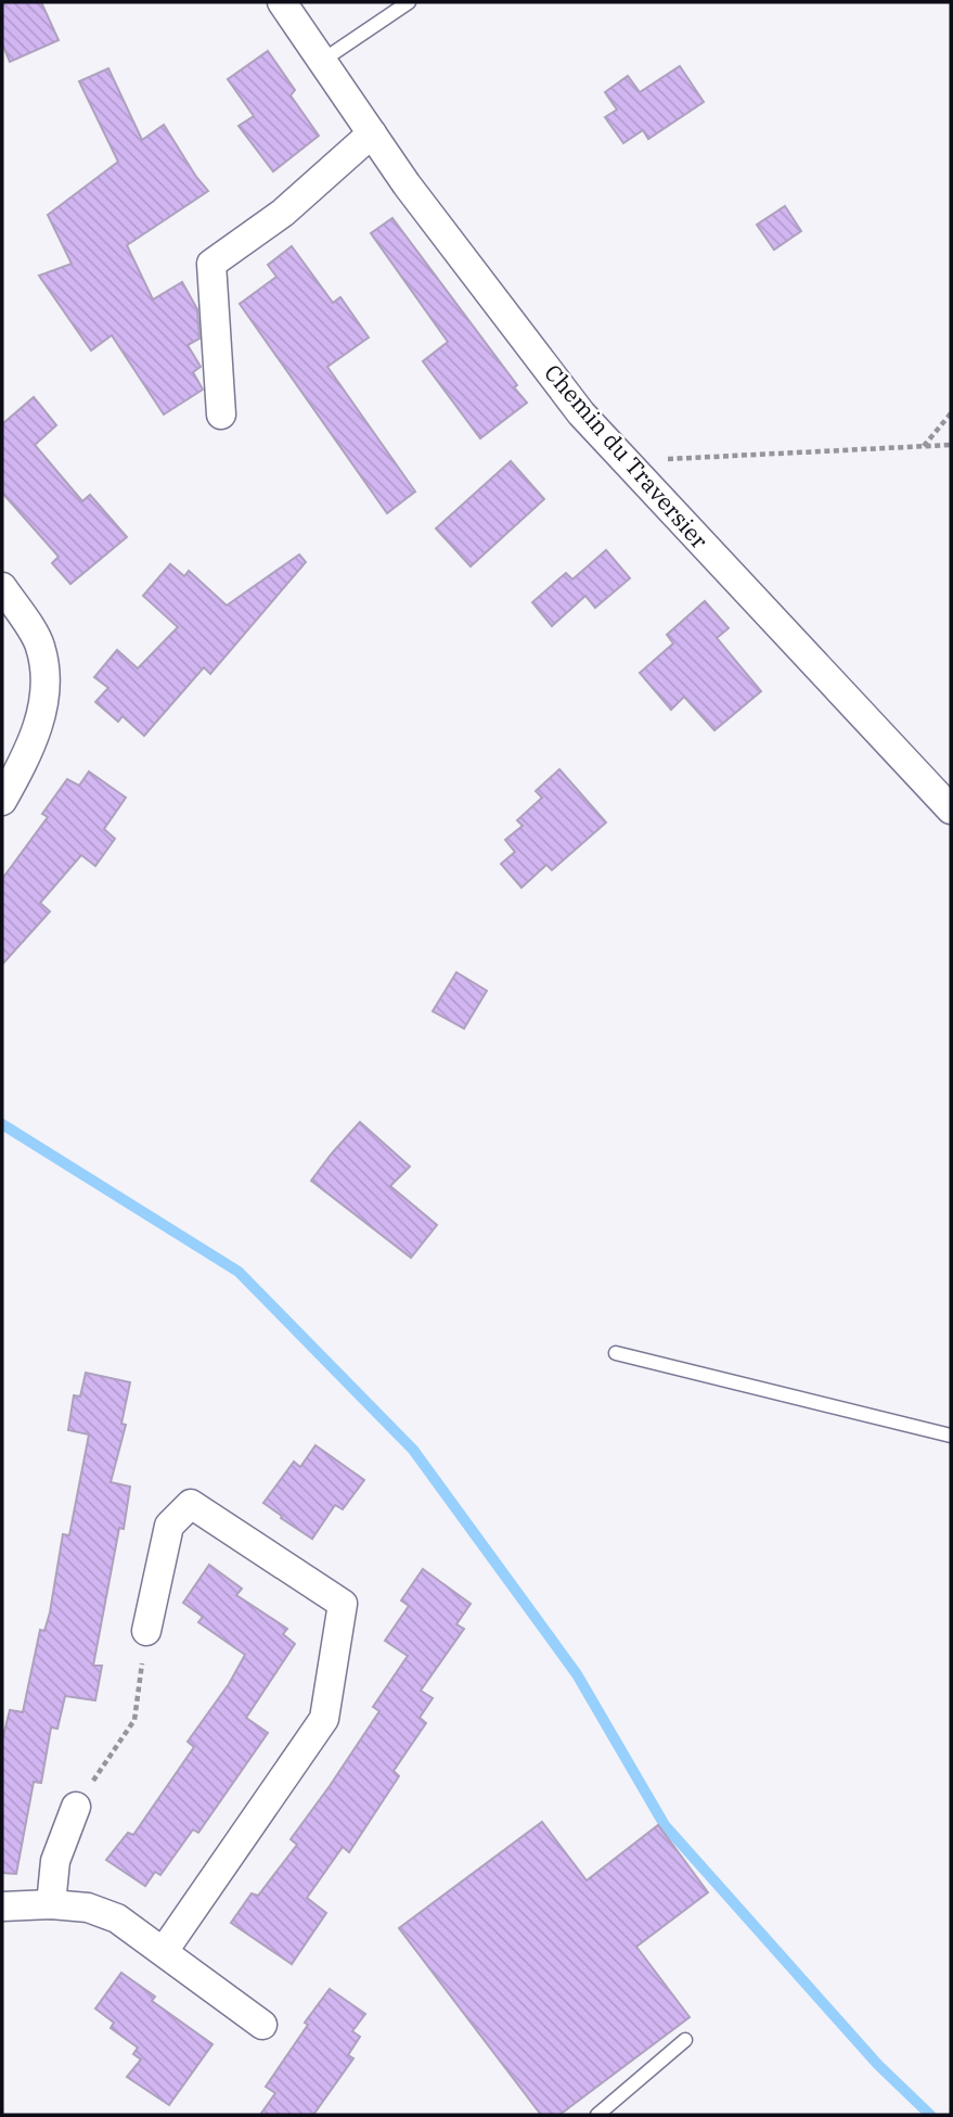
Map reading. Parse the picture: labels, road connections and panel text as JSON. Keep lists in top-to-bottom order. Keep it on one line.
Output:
{"streets":{"street":["Chemin du Traversier"]}}
